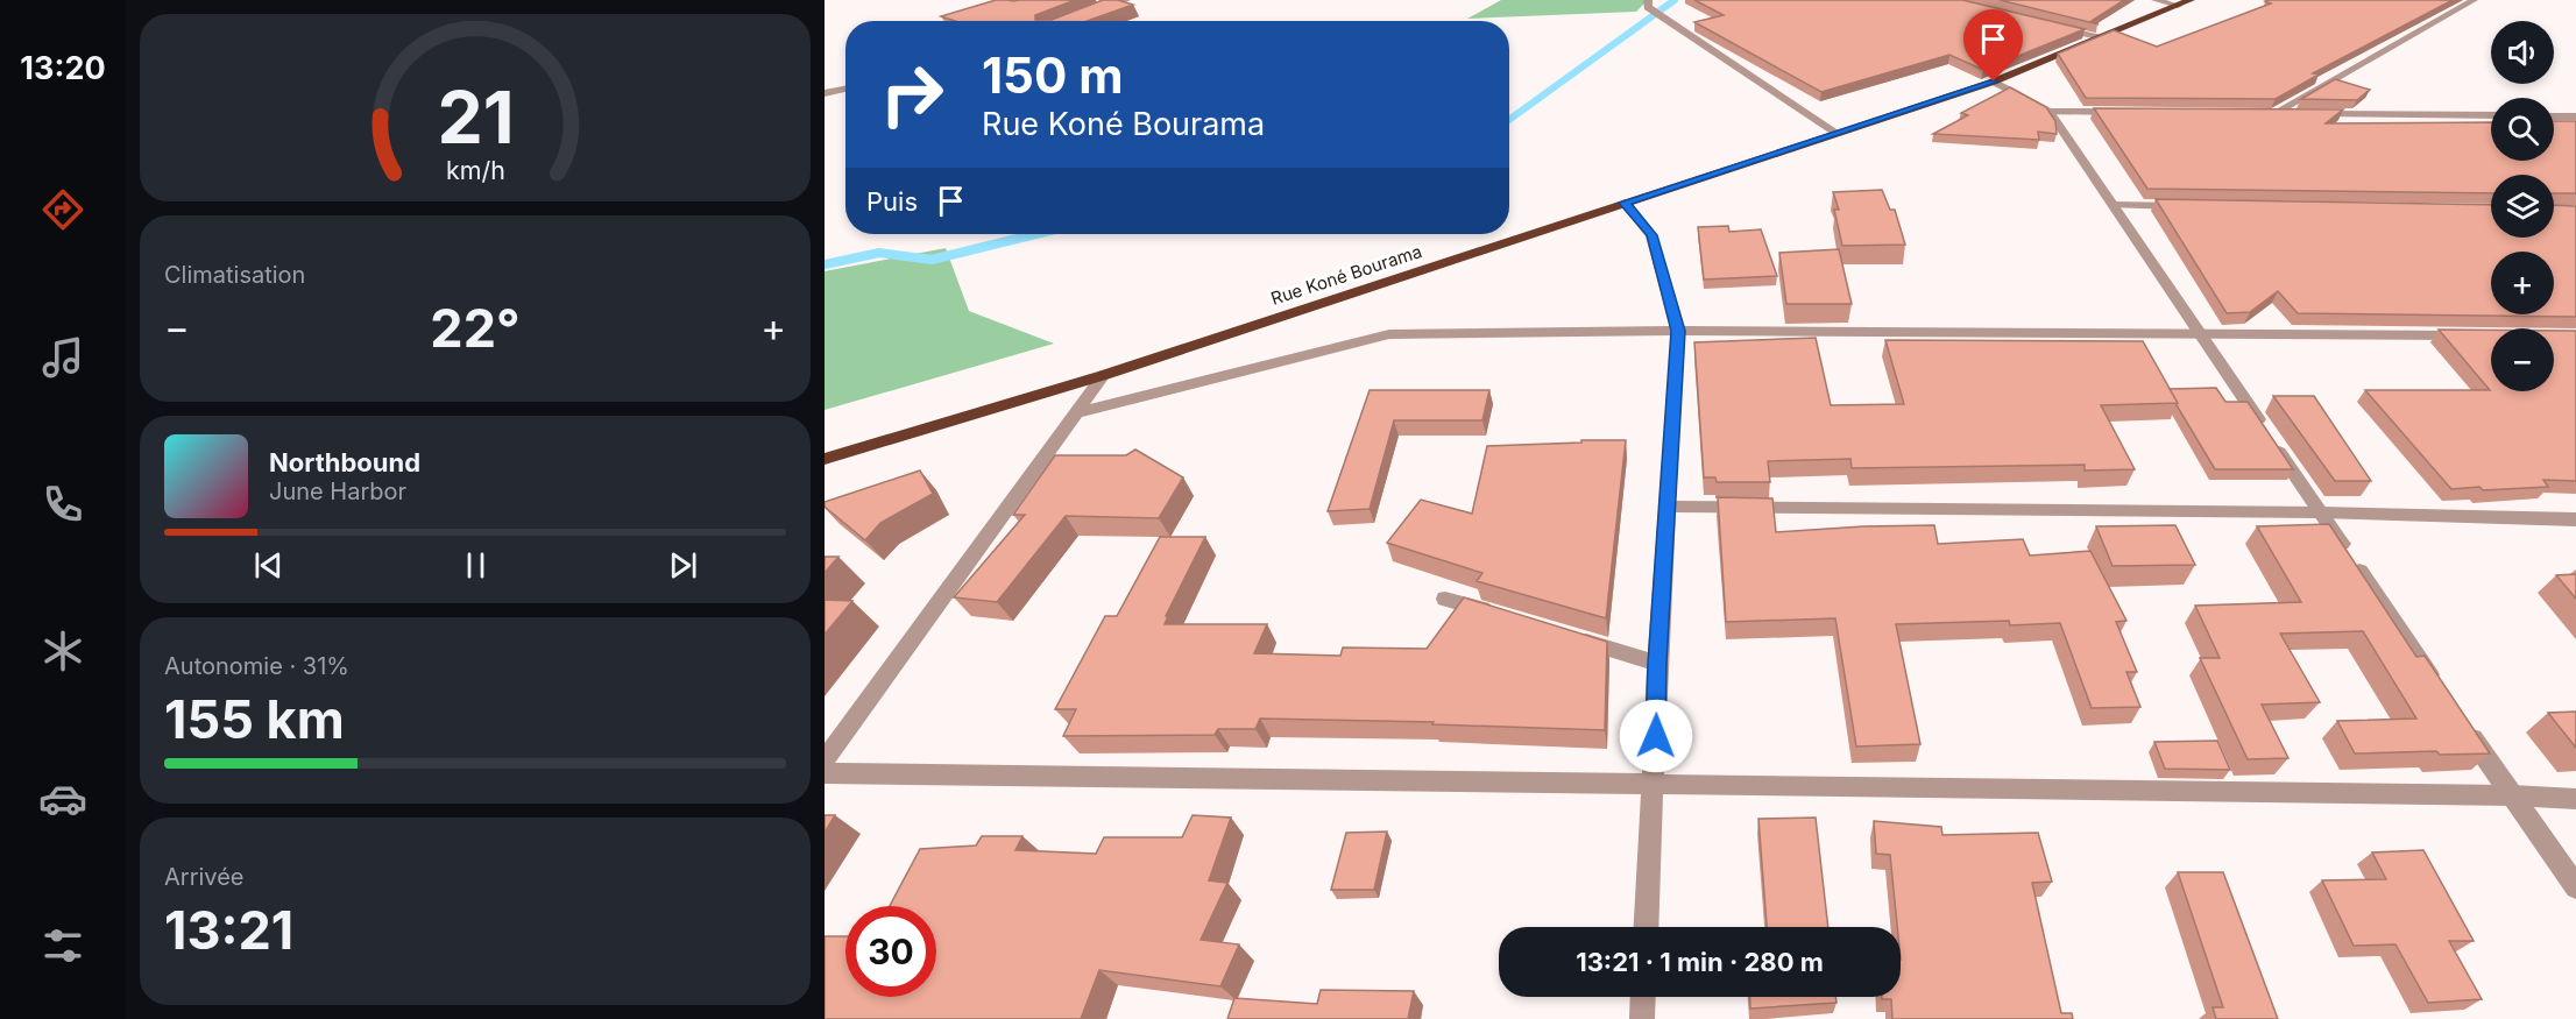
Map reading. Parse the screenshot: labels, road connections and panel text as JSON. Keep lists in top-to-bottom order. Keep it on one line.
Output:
{"streets":{"highway":["Rue Koné Bourama"]},"page":{"tabs":"13:20","map_buttons":["+","−"],"turn":["150 m","Rue Koné Bourama"],"then":"Puis","tile":["Climatisation",["Autonomie · 31%","155 km"],["Arrivée","13:21"]],"heat":["−","22°","+"],"song":["Northbound","June Harbor"],"limit":"30","trip":"13:21 · 1 min · 280 m","gauge":["21","km/h"]}}
